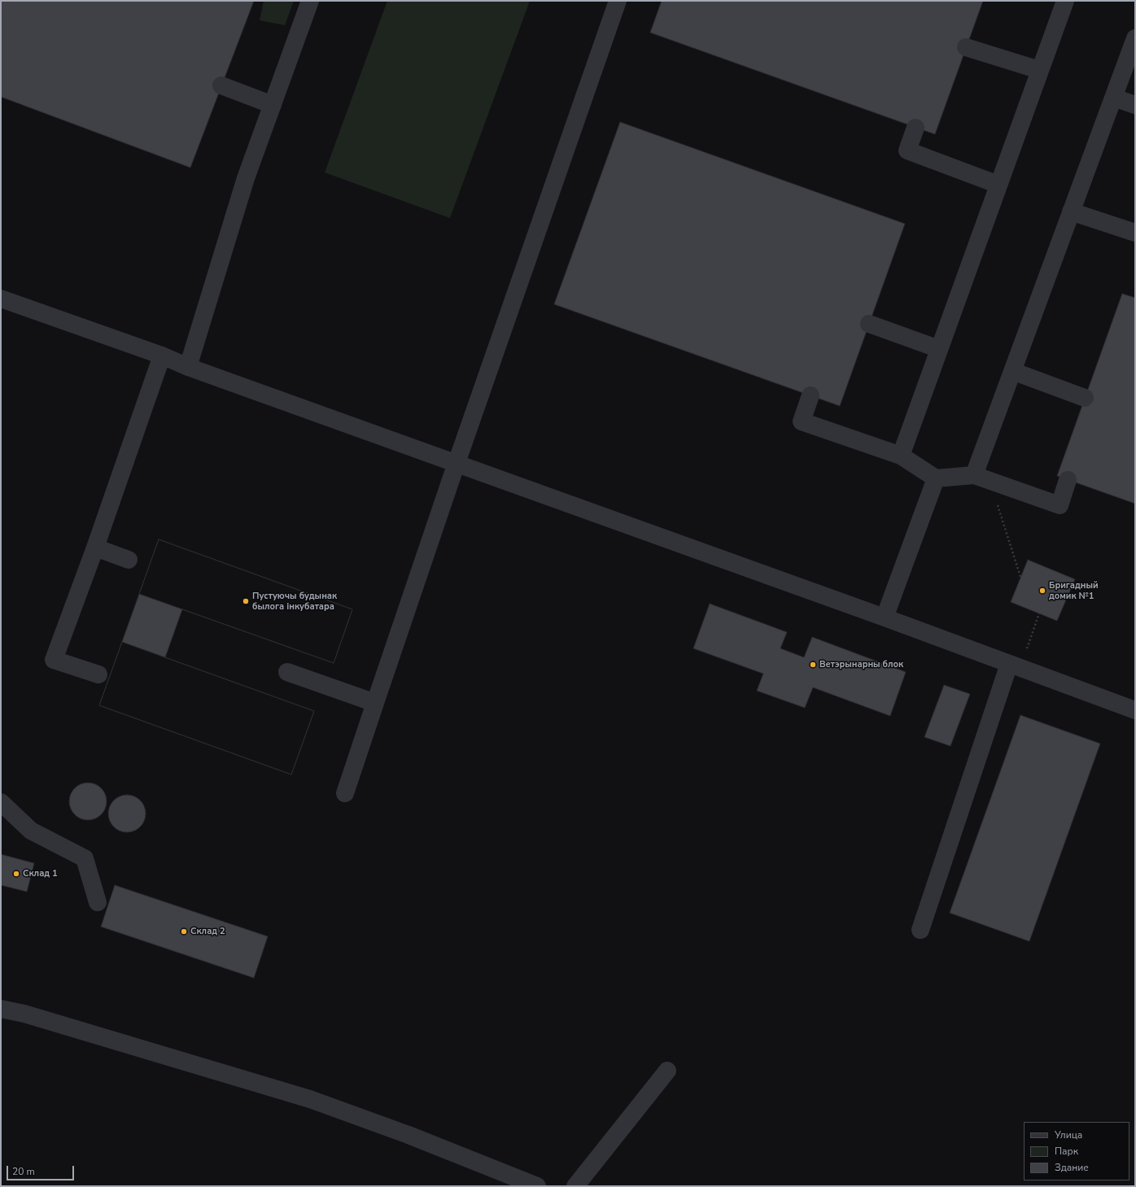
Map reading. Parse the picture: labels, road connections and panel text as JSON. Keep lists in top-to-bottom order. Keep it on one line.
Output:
{"places":["Бригадный домик №1","Пустуючы будынак былога інкубатара","Ветэрынарны блок","Склад 1","Склад 2"],"legend":["Улица","Парк","Здание"],"scale_bar":"20 m"}
